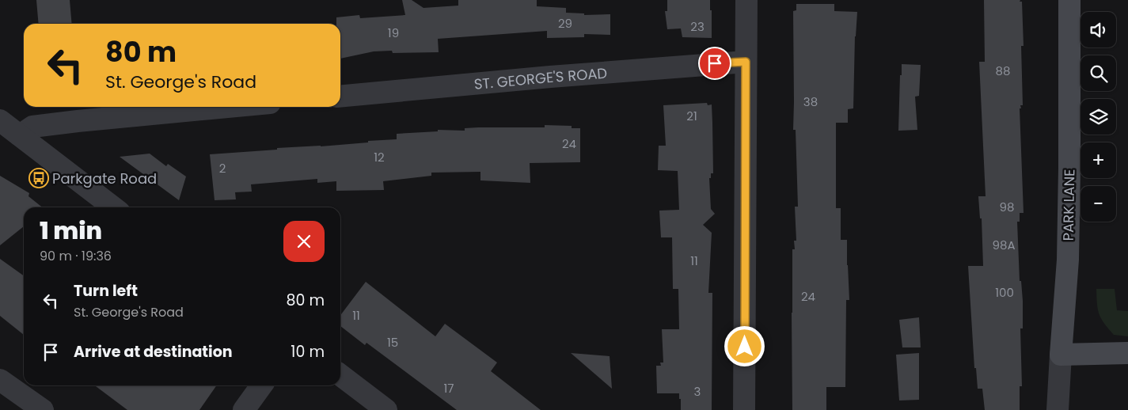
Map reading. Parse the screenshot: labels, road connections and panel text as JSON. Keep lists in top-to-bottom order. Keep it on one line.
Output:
{"streets":{"main road":["PARK LANE"],"street":["ST. GEORGE'S ROAD"]},"places":{"bus stop":["Parkgate Road"]},"house_numbers":["29","23","19","88","38","21","24","12","2","98","98A","11","100","24","11","15","17","3"],"page":{"map_buttons":["+","−"],"turn":["80 m","St. George's Road"],"heading":["1 min","90 m · 19:36"],"list":[{"name":"Turn left","note":"St. George's Road","value":"80 m"},{"name":"Arrive at destination","value":"10 m"}]}}
